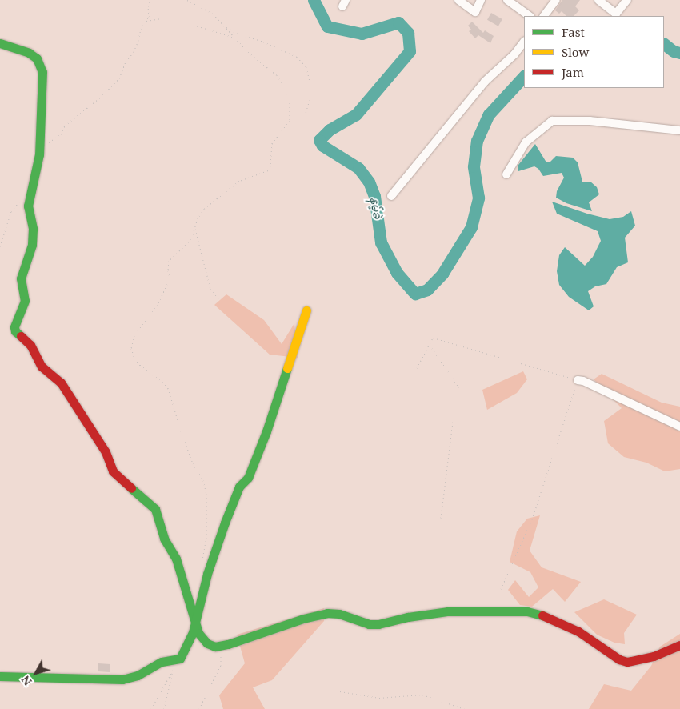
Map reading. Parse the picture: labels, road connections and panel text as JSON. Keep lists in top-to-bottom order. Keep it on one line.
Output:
{"water":["နမ့်ခဲ"],"legend":["Fast","Slow","Jam"],"north":"bottom left"}
